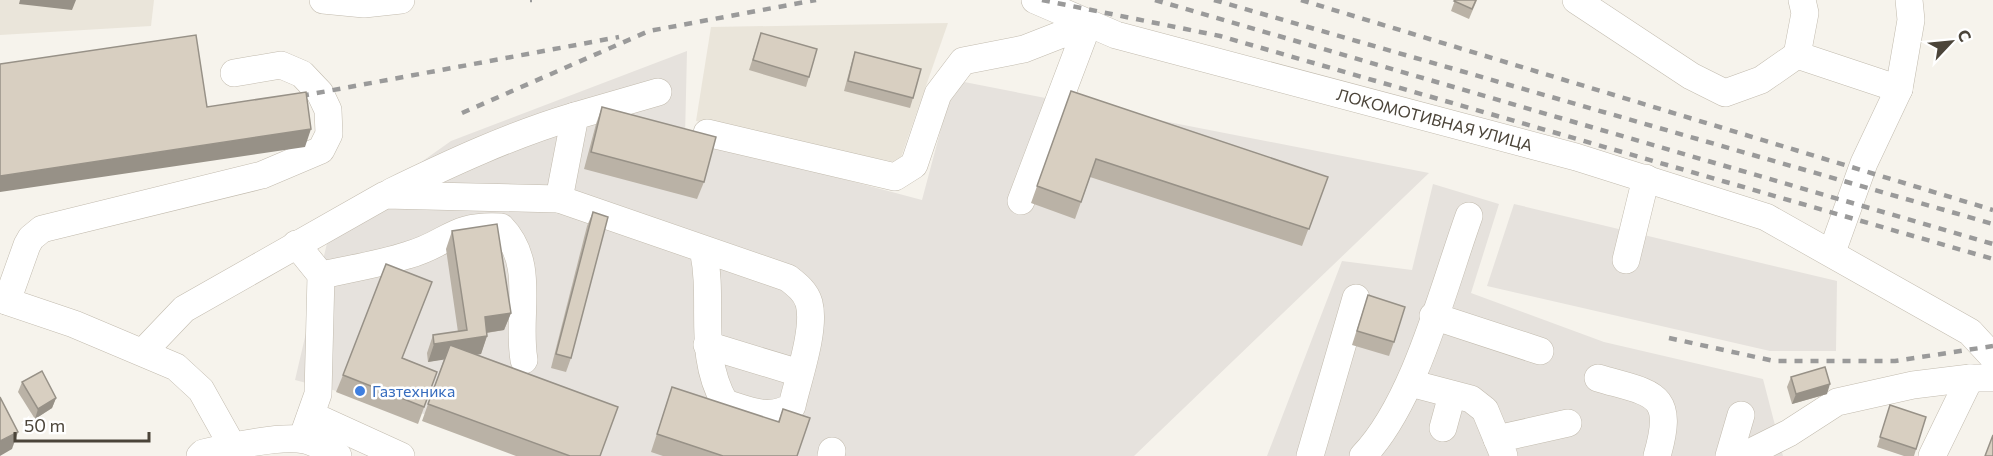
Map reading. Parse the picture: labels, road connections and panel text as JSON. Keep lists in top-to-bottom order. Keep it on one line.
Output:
{"streets":{"street":["ЛОКОМОТИВНАЯ УЛИЦА"]},"places":["Газтехника"],"scale_bar":"50 m","north":"top right"}
